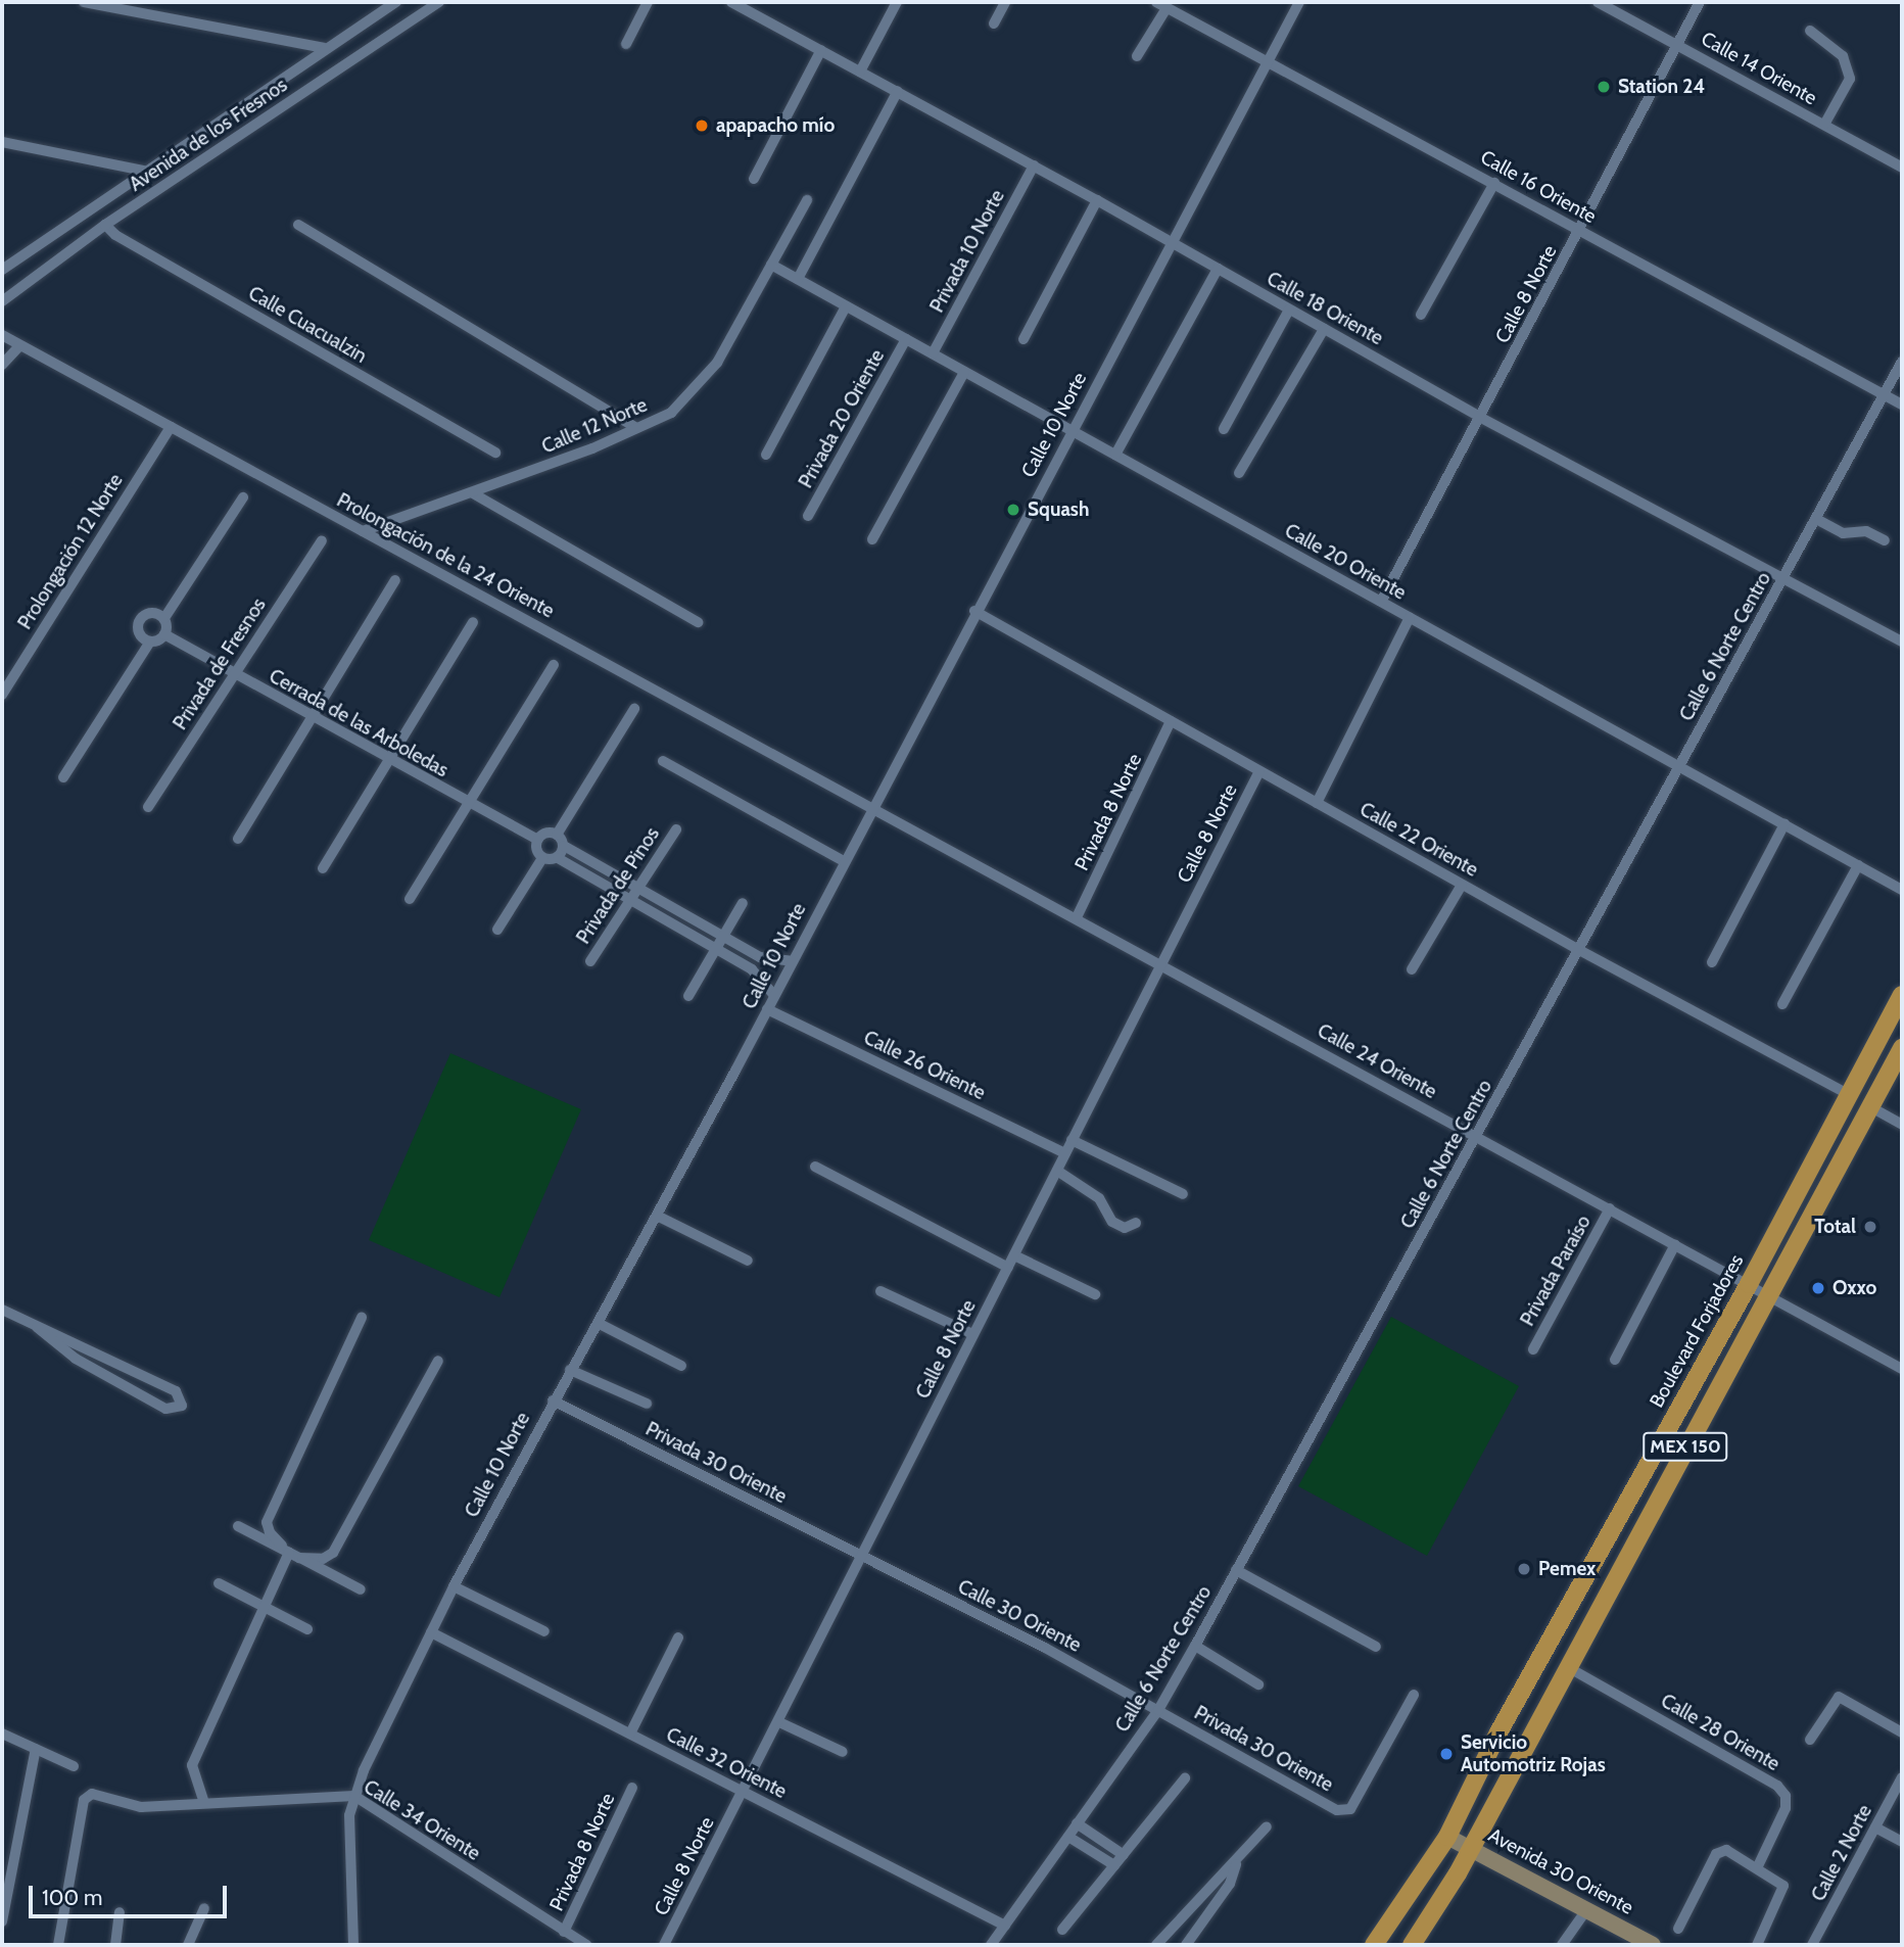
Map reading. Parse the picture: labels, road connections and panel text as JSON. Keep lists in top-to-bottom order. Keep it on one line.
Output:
{"streets":{"main road":["Boulevard Forjadores","MEX 150"],"street":["Calle 14 Oriente","Avenida de los Fresnos","Calle 16 Oriente","Privada 10 Norte","Calle 8 Norte","Calle 18 Oriente","Calle Cuacualzin","Privada 20 Oriente","Calle 10 Norte","Calle 12 Norte","Prolongación 12 Norte","Prolongación de la 24 Oriente","Calle 20 Oriente","Calle 6 Norte Centro","Privada de Fresnos","Cerrada de las Arboledas","Privada 8 Norte","Calle 22 Oriente","Privada de Pinos","Calle 24 Oriente","Calle 26 Oriente","Privada Paraíso","Privada 30 Oriente","Calle 30 Oriente","Calle 28 Oriente","Calle 32 Oriente","Calle 34 Oriente","Calle 2 Norte","Avenida 30 Oriente"]},"crossings":[["Calle 14 Oriente","Calle 8 Norte"],["Avenida de los Fresnos","Calle Cuacualzin"],["Calle 16 Oriente","Calle 8 Norte"],["Calle 16 Oriente","Calle 10 Norte"],["Calle 16 Oriente","Calle 6 Norte Centro"],["Privada 10 Norte","Calle 18 Oriente"],["Privada 10 Norte","Calle 20 Oriente"],["Calle 8 Norte","Calle 18 Oriente"],["Calle 8 Norte","Calle 20 Oriente"],["Calle 8 Norte","Calle 22 Oriente"],["Calle 8 Norte","Calle 24 Oriente"],["Calle 8 Norte","Calle 26 Oriente"],["Calle 8 Norte","Privada 30 Oriente"],["Calle 8 Norte","Calle 30 Oriente"],["Calle 8 Norte","Calle 32 Oriente"],["Calle 18 Oriente","Calle 10 Norte"],["Calle 18 Oriente","Calle 6 Norte Centro"],["Privada 20 Oriente","Calle 20 Oriente"],["Calle 10 Norte","Prolongación de la 24 Oriente"],["Calle 10 Norte","Calle 20 Oriente"],["Calle 10 Norte","Calle 22 Oriente"],["Calle 10 Norte","Calle 24 Oriente"],["Calle 10 Norte","Calle 26 Oriente"],["Calle 10 Norte","Privada 30 Oriente"],["Calle 10 Norte","Calle 32 Oriente"],["Calle 10 Norte","Calle 34 Oriente"],["Calle 12 Norte","Prolongación de la 24 Oriente"],["Calle 12 Norte","Calle 20 Oriente"],["Prolongación 12 Norte","Prolongación de la 24 Oriente"],["Prolongación de la 24 Oriente","Calle 24 Oriente"],["Calle 20 Oriente","Calle 6 Norte Centro"],["Calle 6 Norte Centro","Calle 22 Oriente"],["Calle 6 Norte Centro","Calle 24 Oriente"],["Calle 6 Norte Centro","Privada 30 Oriente"],["Calle 6 Norte Centro","Calle 30 Oriente"],["Calle 6 Norte Centro","Calle 32 Oriente"],["Privada de Fresnos","Cerrada de las Arboledas"],["Privada 8 Norte","Calle 22 Oriente"],["Privada 8 Norte","Calle 24 Oriente"],["Privada 8 Norte","Calle 34 Oriente"],["Calle 22 Oriente","Boulevard Forjadores"],["Calle 24 Oriente","Privada Paraíso"],["Calle 24 Oriente","Boulevard Forjadores"],["Calle 24 Oriente","MEX 150"],["Boulevard Forjadores","Avenida 30 Oriente"],["MEX 150","Calle 28 Oriente"],["MEX 150","Avenida 30 Oriente"],["Privada 30 Oriente","Calle 30 Oriente"]],"places":["Station 24","apapacho mío","Squash","Total","Oxxo","Pemex","Servicio Automotriz Rojas"],"scale_bar":"100 m"}
